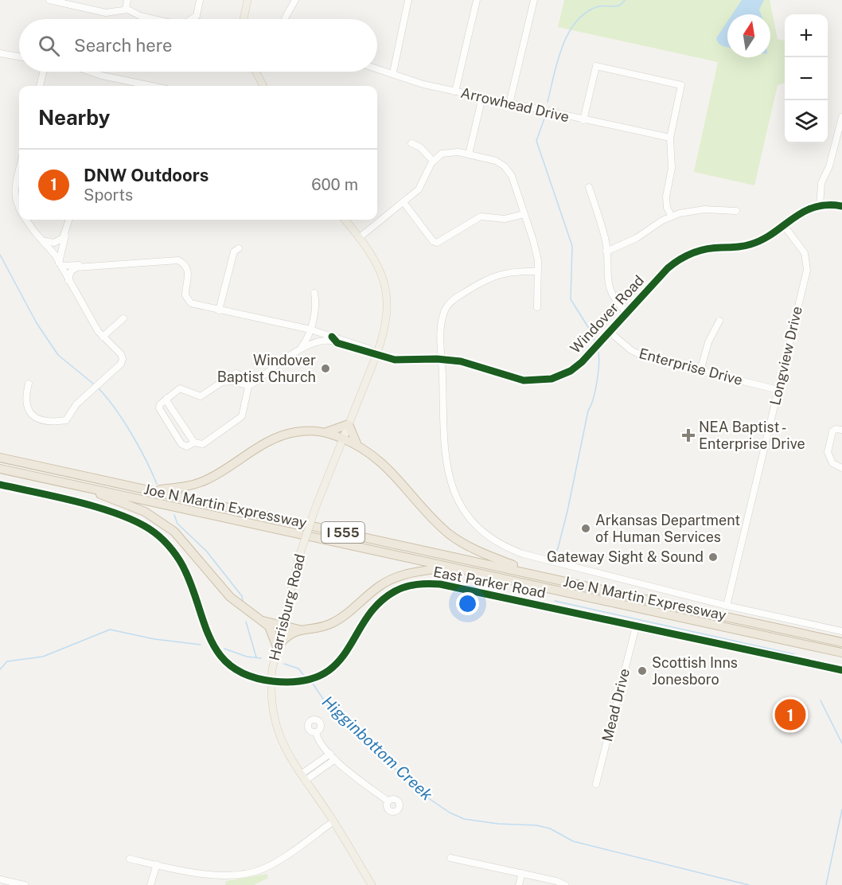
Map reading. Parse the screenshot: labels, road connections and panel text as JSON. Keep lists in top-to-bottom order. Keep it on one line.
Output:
{"streets":{"highway":["Joe N Martin Expressway","I 555"],"main road":["Harrisburg Road"],"street":["Arrowhead Drive","Windover Road","Longview Drive","Enterprise Drive","East Parker Road","Mead Drive"]},"crossings":[["Windover Road","Longview Drive"],["Windover Road","Enterprise Drive"],["Windover Road","Harrisburg Road"],["Longview Drive","Enterprise Drive"],["East Parker Road","Harrisburg Road"],["East Parker Road","Mead Drive"]],"water":["Higginbottom Creek"],"places":{"other":["Windover Baptist Church","Arkansas Department of Human Services","Gateway Sight & Sound","Scottish Inns Jonesboro"],"health":["NEA Baptist - Enterprise Drive"]},"north":"top","page":{"map_buttons":["+","−"],"search":"Search here","heading":"Nearby","list":[{"mark":"1","name":"DNW Outdoors","note":"Sports","value":"600 m"}],"pins":"1"}}
